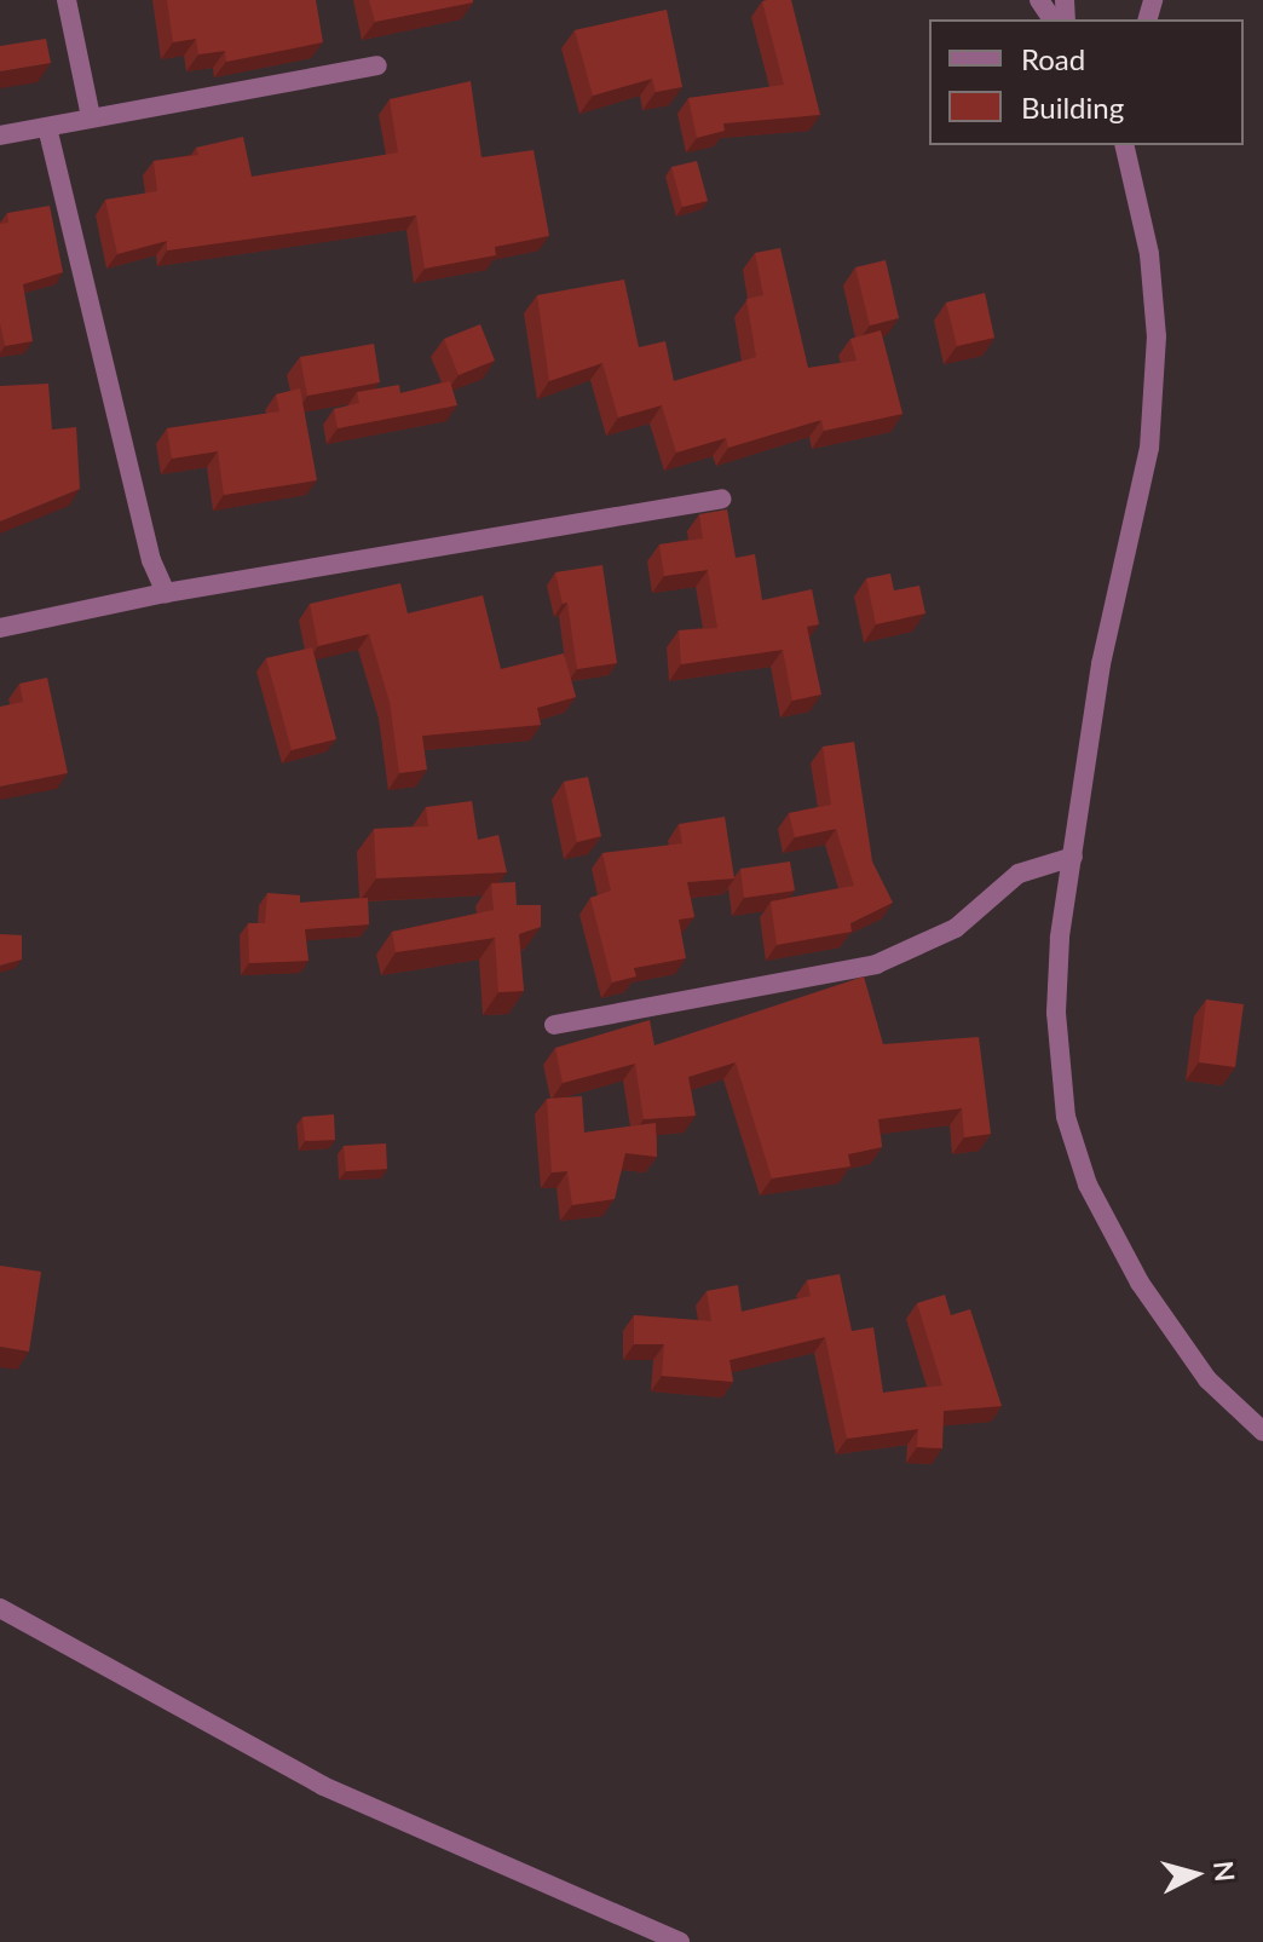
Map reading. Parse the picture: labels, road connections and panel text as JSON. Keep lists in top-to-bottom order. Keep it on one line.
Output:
{"legend":["Road","Building"],"north":"right"}
